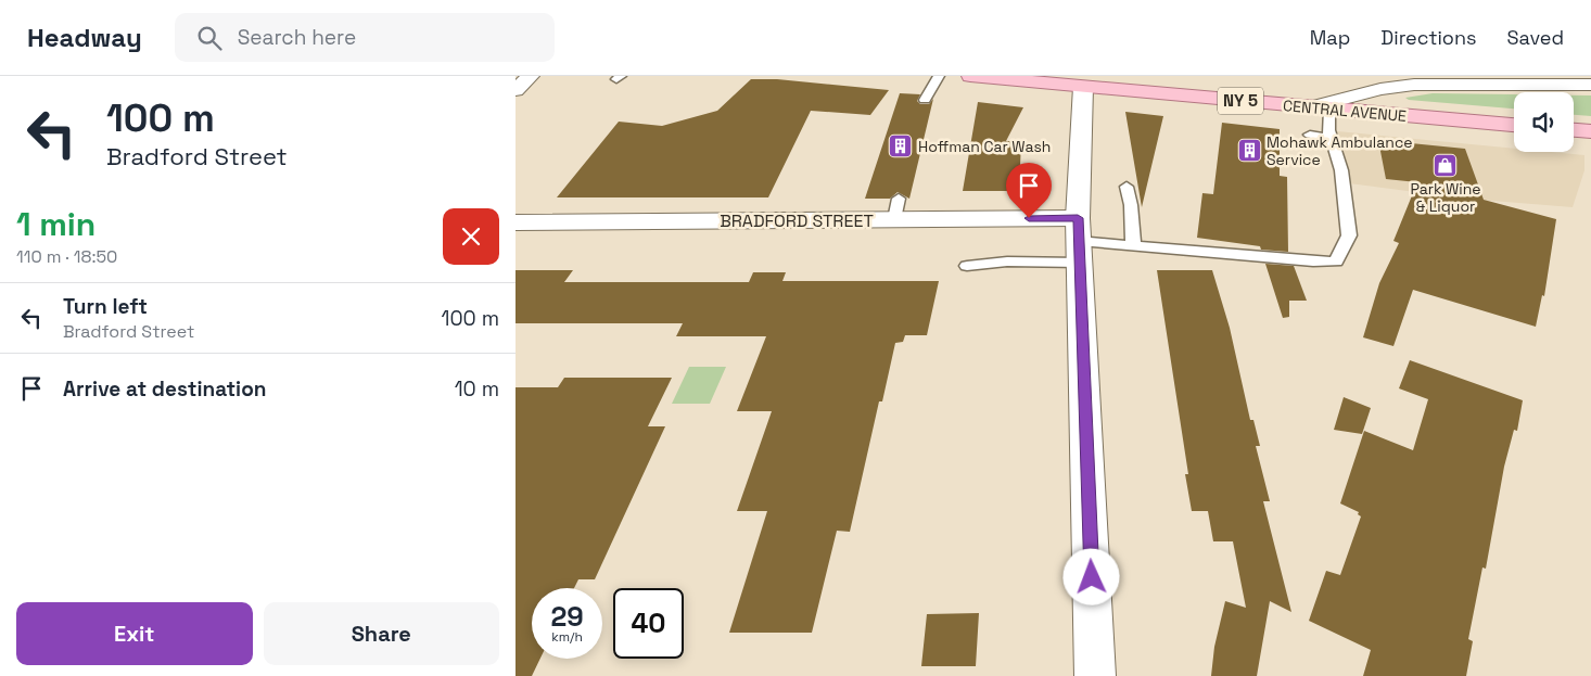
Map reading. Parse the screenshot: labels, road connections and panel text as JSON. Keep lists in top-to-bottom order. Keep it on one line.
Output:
{"streets":{"main road":["NY 5","CENTRAL AVENUE"],"street":["BRADFORD STREET"]},"places":{"building":["Hoffman Car Wash","Mohawk Ambulance Service"],"shop":["Park Wine & Liquor"]},"page":{"header":"Headway","search":"Search here","nav":["Map","Directions","Saved"],"turn":["100 m","Bradford Street"],"heading":["1 min","110 m · 18:50"],"list":[{"name":"Turn left","note":"Bradford Street","value":"100 m"},{"name":"Arrive at destination","value":"10 m"}],"speed":"29 km/h","limit":"40","buttons":["Exit","Share"]}}
